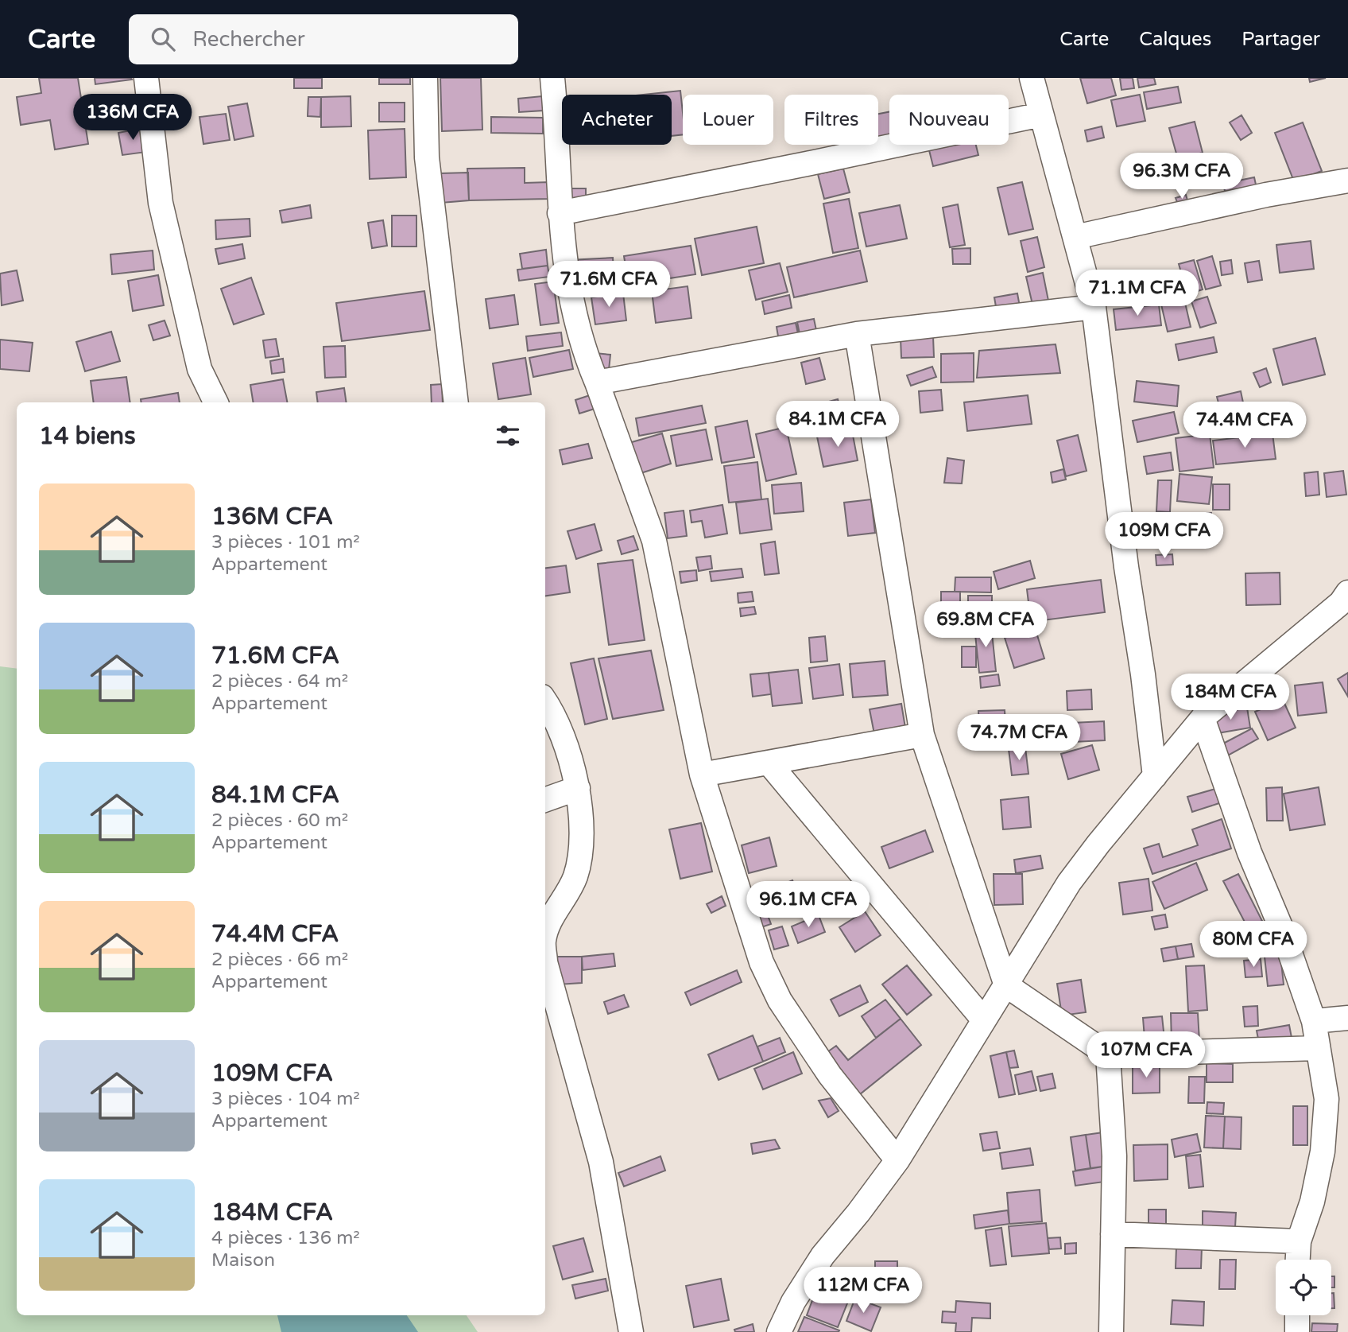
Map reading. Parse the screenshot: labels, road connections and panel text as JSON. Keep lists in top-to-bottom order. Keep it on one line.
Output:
{"page":{"header":"Carte","search":"Rechercher","nav":["Carte","Calques","Partager"],"price":["136M CFA","96.3M CFA","71.6M CFA","71.1M CFA","84.1M CFA","74.4M CFA","109M CFA","69.8M CFA","184M CFA","74.7M CFA","96.1M CFA","80M CFA","107M CFA","112M CFA"],"chip":["Acheter","Louer","Filtres","Nouveau"],"heading":"14 biens","list":[{"name":"136M CFA","note":"3 pièces · 101 m² · Appartement"},{"name":"71.6M CFA","note":"2 pièces · 64 m² · Appartement"},{"name":"84.1M CFA","note":"2 pièces · 60 m² · Appartement"},{"name":"74.4M CFA","note":"2 pièces · 66 m² · Appartement"},{"name":"109M CFA","note":"3 pièces · 104 m² · Appartement"},{"name":"184M CFA","note":"4 pièces · 136 m² · Maison"}]}}
